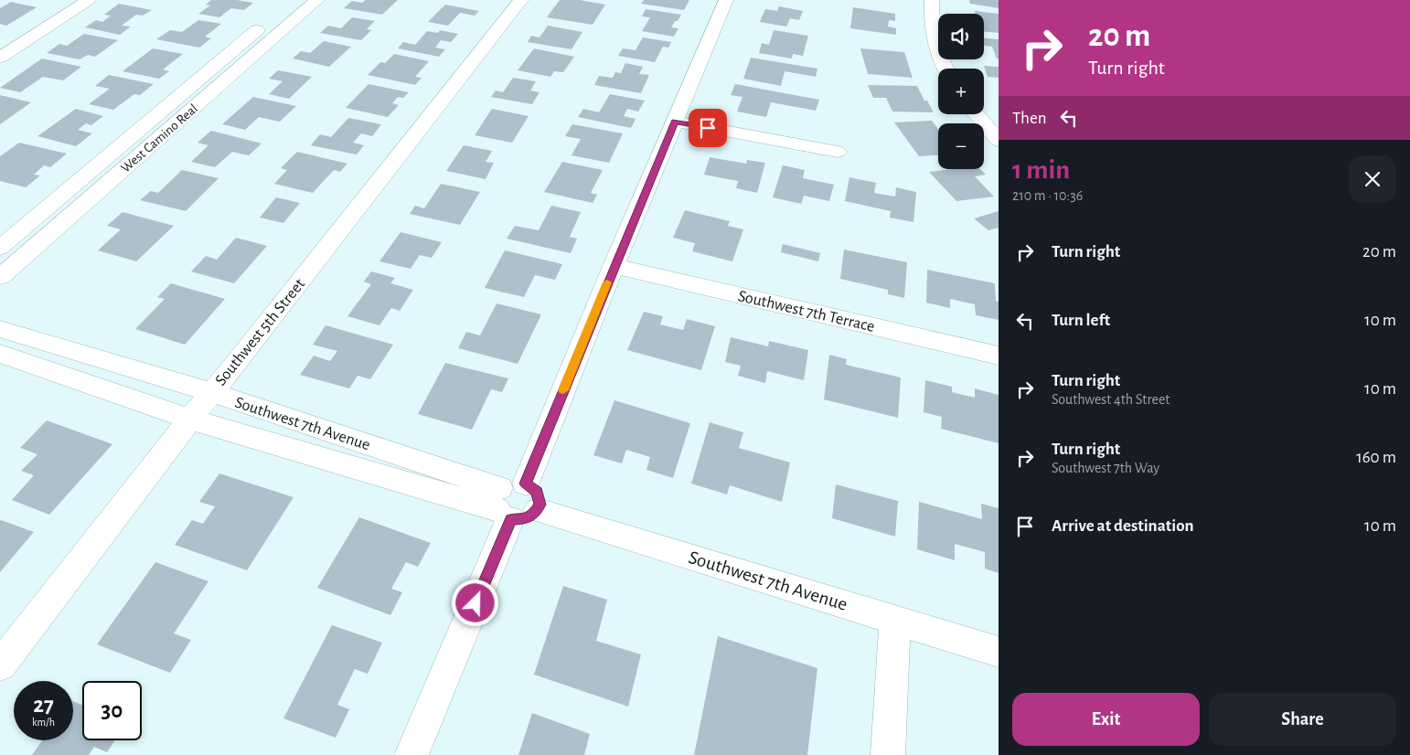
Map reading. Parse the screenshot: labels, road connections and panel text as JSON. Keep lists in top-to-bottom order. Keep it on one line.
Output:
{"streets":{"street":["West Camino Real","Southwest 7th Terrace","Southwest 5th Street","Southwest 7th Avenue"]},"crossings":[["Southwest 5th Street","Southwest 7th Avenue"]],"page":{"turn":["20 m","Turn right"],"map_buttons":["+","−"],"then":"Then","heading":["1 min","210 m · 10:36"],"list":[{"name":"Turn right","value":"20 m"},{"name":"Turn left","value":"10 m"},{"name":"Turn right","note":"Southwest 4th Street","value":"10 m"},{"name":"Turn right","note":"Southwest 7th Way","value":"160 m"},{"name":"Arrive at destination","value":"10 m"}],"speed":"27 km/h","limit":"30","buttons":["Exit","Share"]}}
